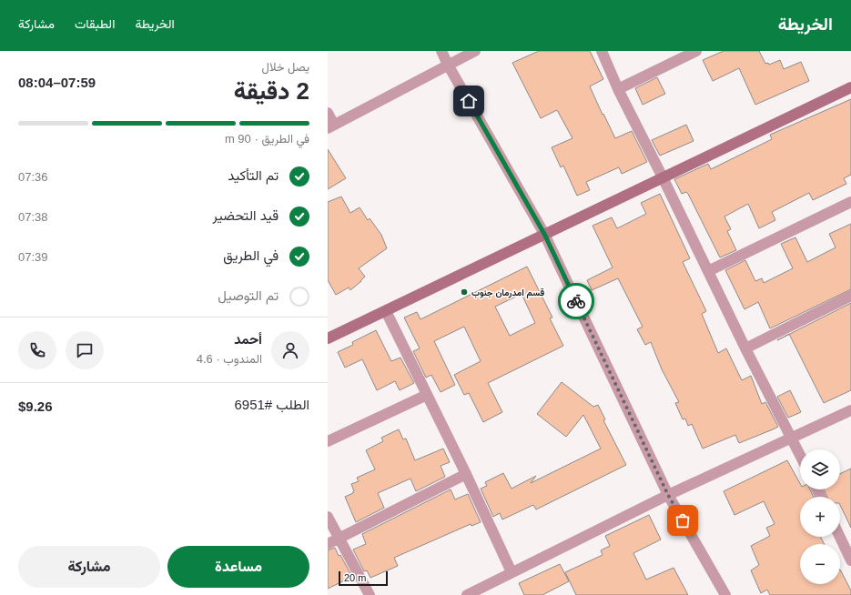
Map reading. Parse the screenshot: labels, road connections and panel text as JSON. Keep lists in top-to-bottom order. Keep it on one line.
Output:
{"places":["قسم امدرمان جنوب"],"scale_bar":"20 m","page":{"header":"الخريطة","nav":["الخريطة","الطبقات","مشاركة"],"heading":["2 دقيقة","يصل خلال","07:59–08:04"],"panel":["أحمد","المندوب · 4.6","الطلب #6951","$9.26"],"bar":"في الطريق · 90 m","list":[["تم التأكيد","07:36"],["قيد التحضير","07:38"],["في الطريق","07:39"],"تم التوصيل"],"map_buttons":["+","−"],"buttons":["مساعدة","مشاركة"],"scale":"20 m"}}
